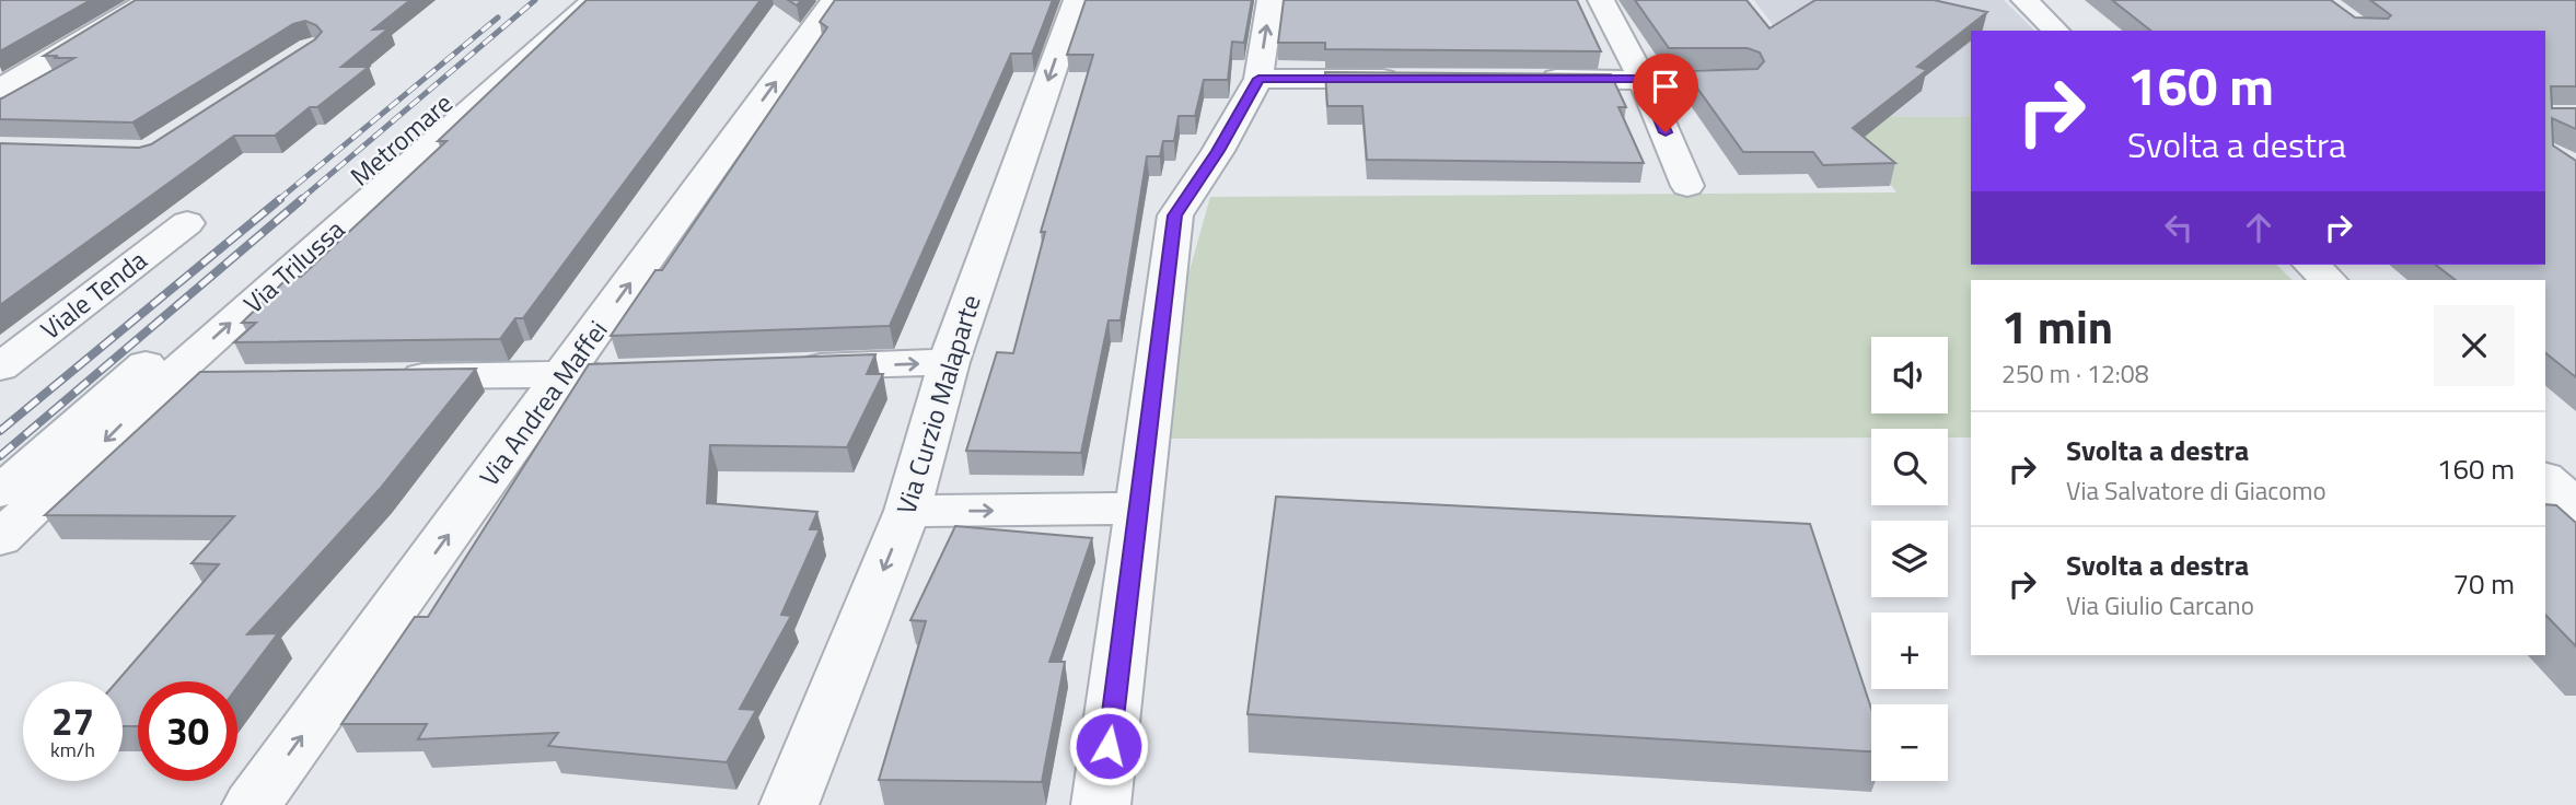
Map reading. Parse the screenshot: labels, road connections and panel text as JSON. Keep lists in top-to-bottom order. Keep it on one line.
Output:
{"streets":{"street":["Metromare","Via Trilussa","Viale Tenda","Via Andrea Maffei","Via Curzio Malaparte"]},"one_way":["Via Andrea Maffei"],"page":{"turn":["160 m","Svolta a destra"],"heading":["1 min","250 m · 12:08"],"map_buttons":["+","−"],"list":[{"name":"Svolta a destra","note":"Via Salvatore di Giacomo","value":"160 m"},{"name":"Svolta a destra","note":"Via Giulio Carcano","value":"70 m"}],"speed":"27 km/h","limit":"30"}}
